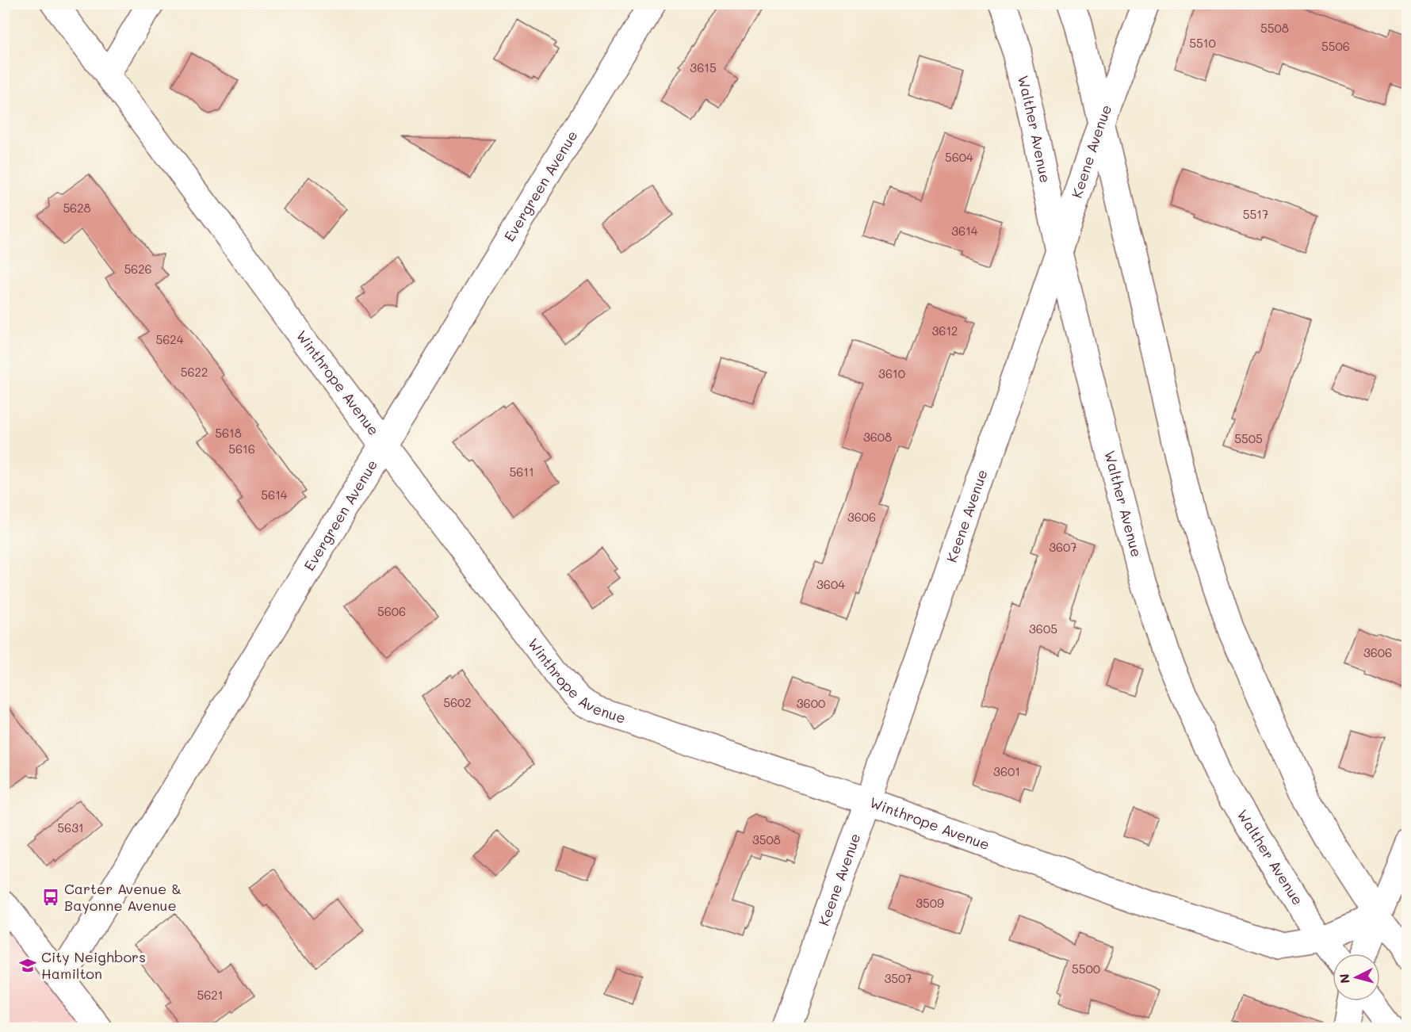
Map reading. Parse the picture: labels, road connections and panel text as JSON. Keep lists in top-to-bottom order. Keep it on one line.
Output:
{"streets":{"street":["Walther Avenue","Keene Avenue","Evergreen Avenue","Winthrope Avenue"]},"crossings":[["Walther Avenue","Keene Avenue"],["Walther Avenue","Winthrope Avenue"],["Keene Avenue","Winthrope Avenue"],["Evergreen Avenue","Winthrope Avenue"]],"places":{"bus stop":["Carter Avenue & Bayonne Avenue"],"school or university":["City Neighbors Hamilton"]},"house_numbers":["5508","5510","5506","3615","5604","5628","5517","3614","5626","3612","5624","5622","3610","5618","3608","5505","5616","5611","5614","3606","3607","3604","5606","3605","3606","5602","3600","3601","5631","3508","3509","5500","3507","5621"],"north":"left"}
